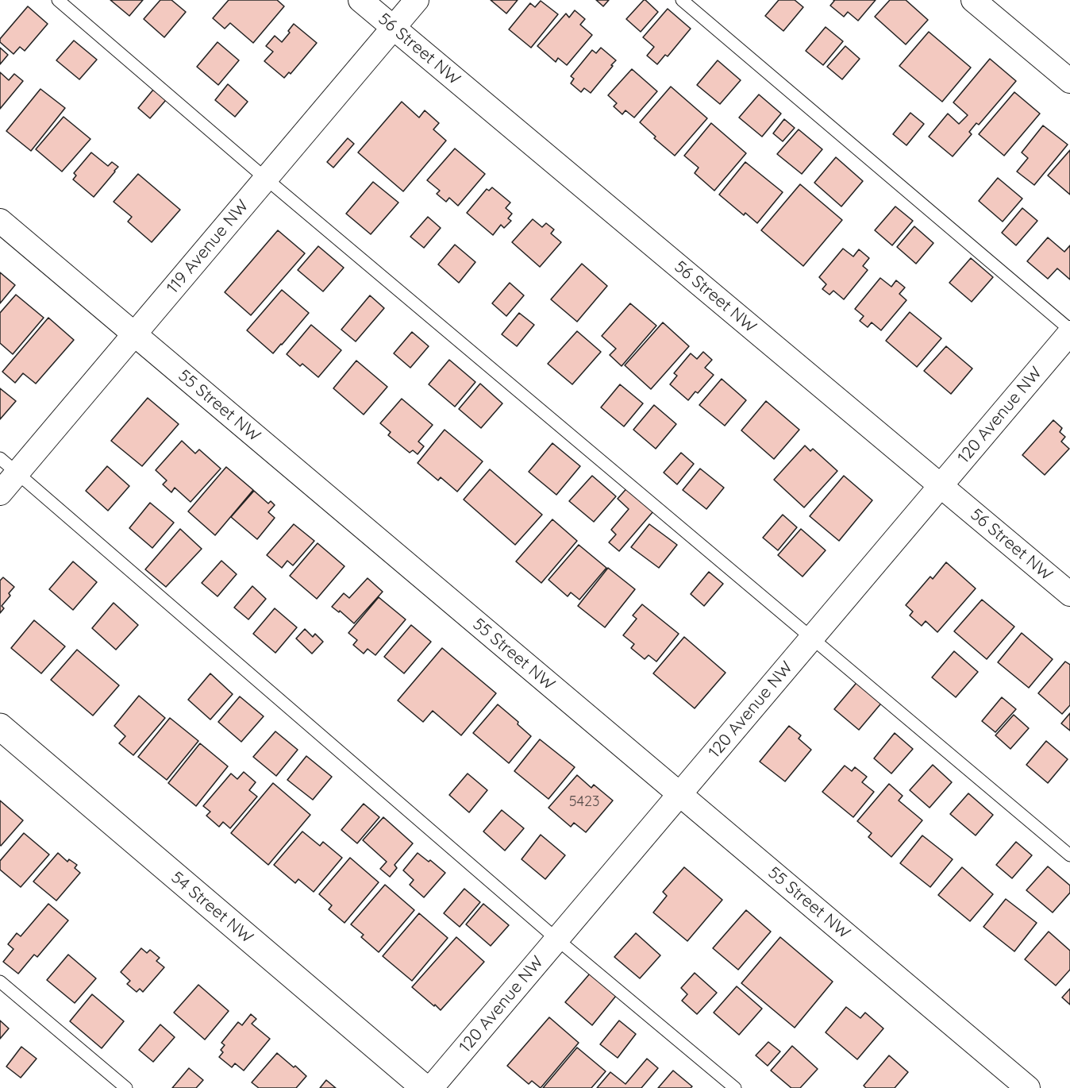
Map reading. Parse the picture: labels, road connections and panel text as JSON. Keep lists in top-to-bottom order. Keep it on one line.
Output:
{"streets":{"street":["56 Street NW","119 Avenue NW","55 Street NW","120 Avenue NW","54 Street NW"]},"crossings":[["56 Street NW","119 Avenue NW"],["56 Street NW","120 Avenue NW"],["119 Avenue NW","55 Street NW"],["55 Street NW","120 Avenue NW"]],"house_numbers":["5423"]}
